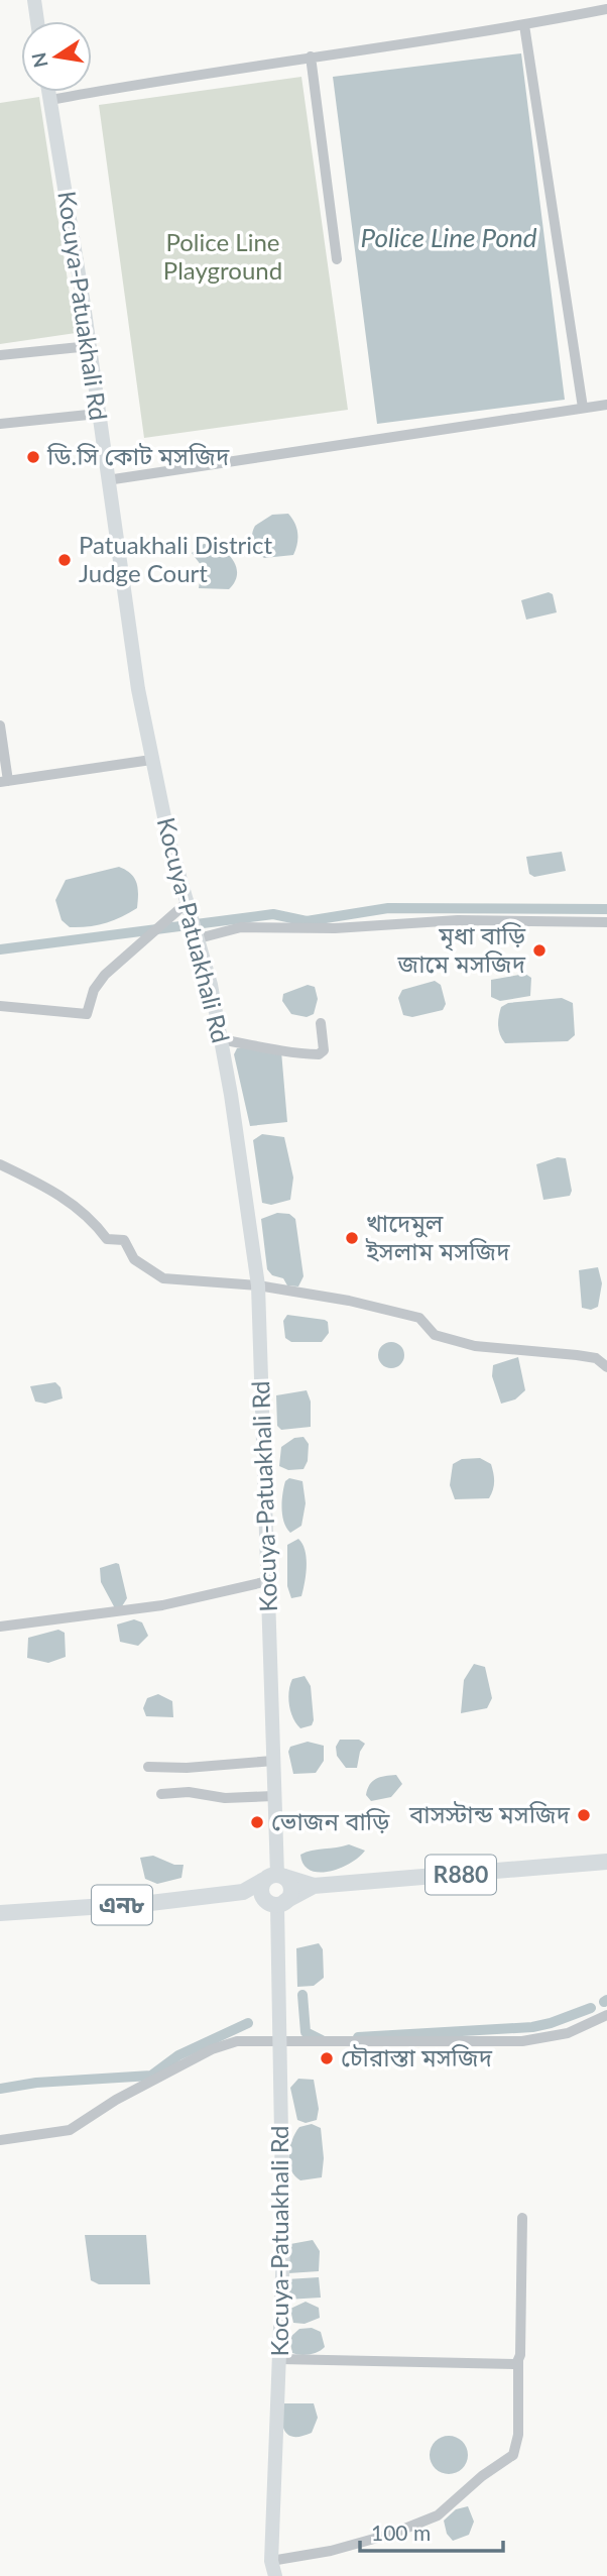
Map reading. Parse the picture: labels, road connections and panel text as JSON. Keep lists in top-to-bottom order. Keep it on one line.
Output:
{"streets":{"main road":["Kocuya-Patuakhali Rd","R880","এন৮"]},"crossings":[["Kocuya-Patuakhali Rd","এন৮"]],"water":["Police Line Pond"],"parks":["Police Line Playground"],"places":["ডি.সি কোট মসজিদ","Patuakhali District Judge Court","মৃধা বাড়ি জামে মসজিদ","খাদেমুল ইসলাম মসজিদ","বাসস্টান্ড মসজিদ","ভোজন বাড়ি","চৌরাস্তা মসজিদ"],"scale_bar":"100 m","north":"left"}
